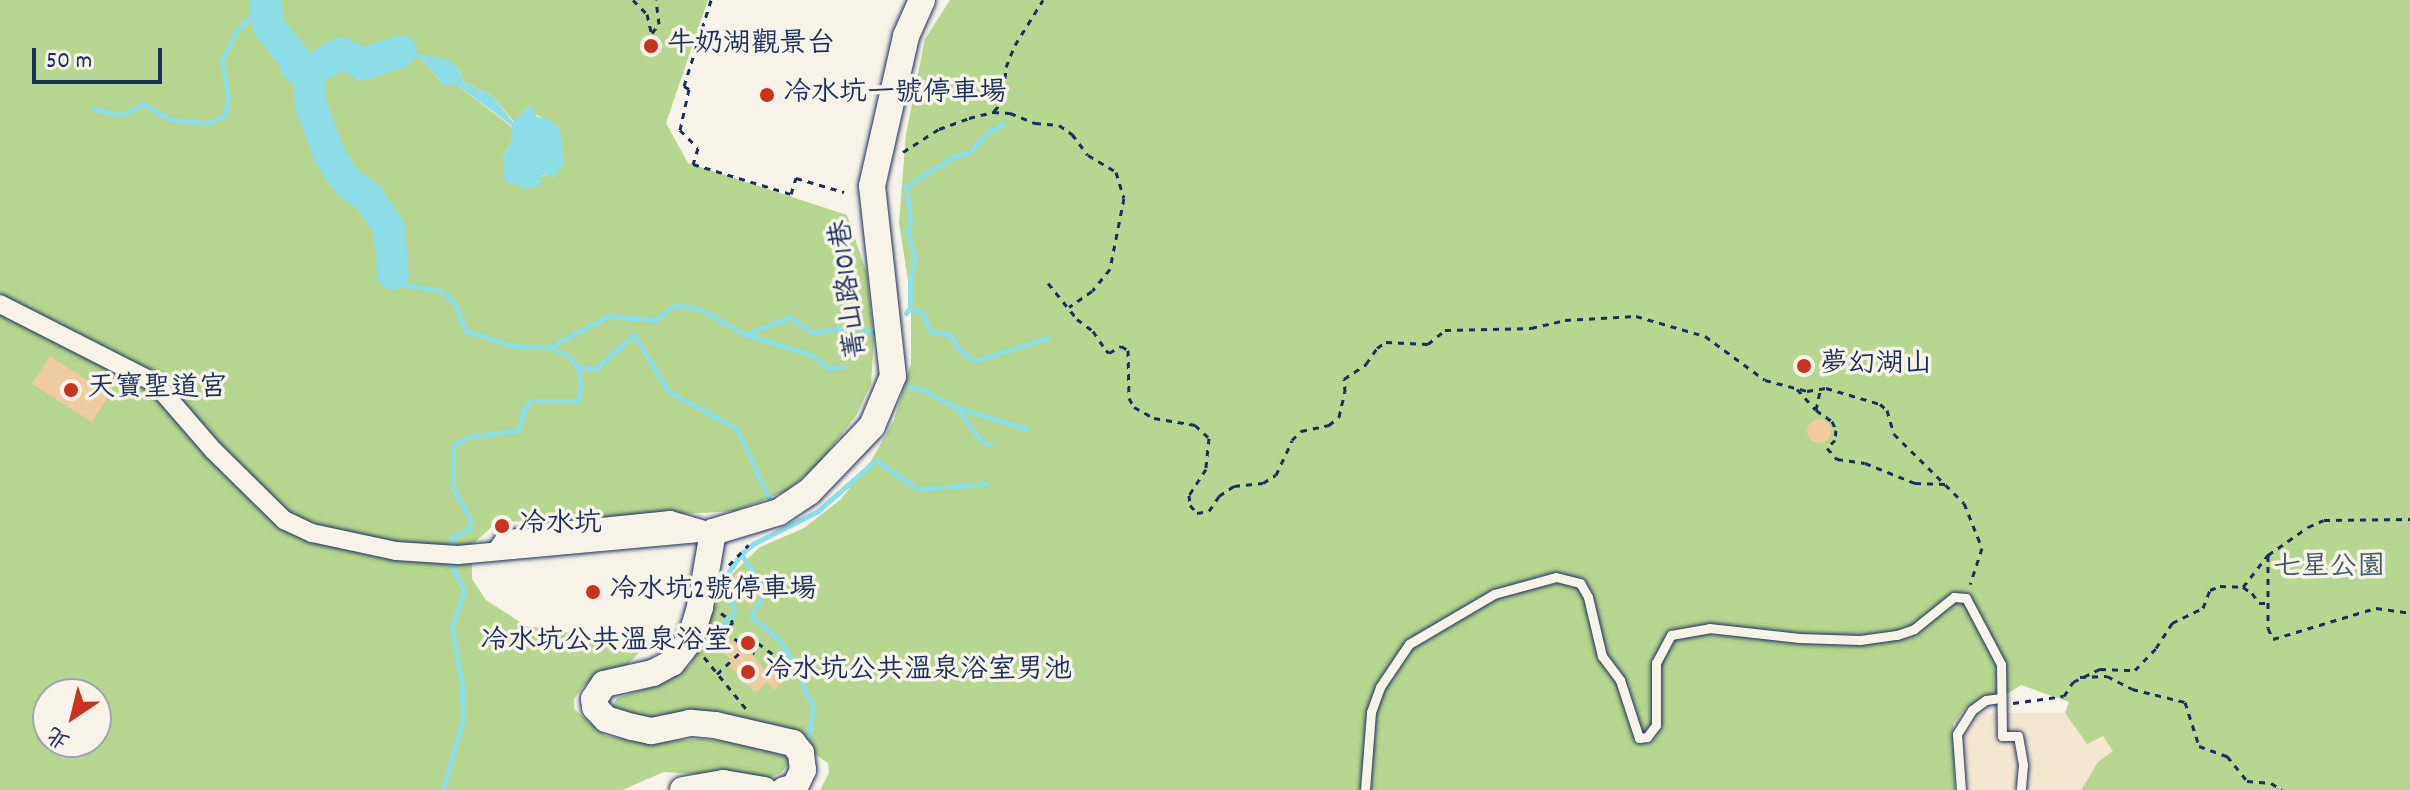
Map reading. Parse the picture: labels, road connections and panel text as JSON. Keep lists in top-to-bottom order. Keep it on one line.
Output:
{"streets":{"street":["菁山路101巷"]},"parks":["七星公園"],"places":["牛奶湖觀景台","冷水坑一號停車場","夢幻湖山","天寶聖道宮","冷水坑","冷水坑2號停車場","冷水坑公共溫泉浴室","冷水坑公共溫泉浴室男池"],"scale_bar":"50 m","north":"bottom left"}
